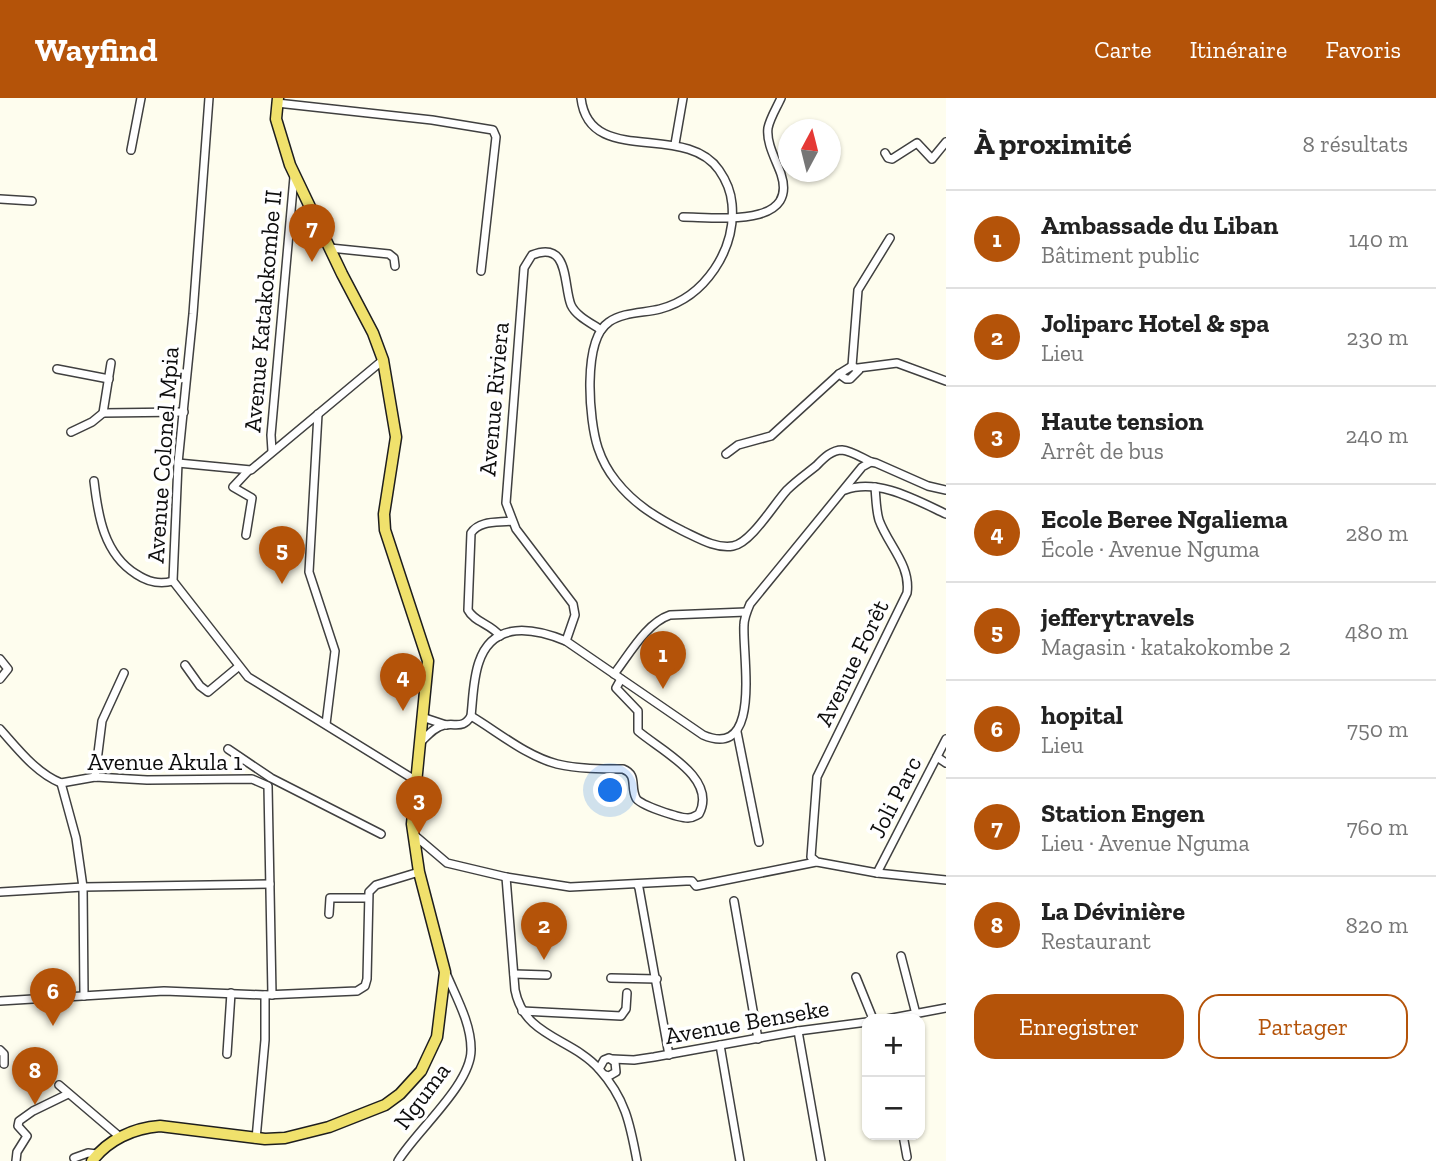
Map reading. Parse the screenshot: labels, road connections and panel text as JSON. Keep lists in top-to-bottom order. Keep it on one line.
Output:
{"streets":{"street":["Avenue Katakokombe II","Avenue Riviera","Avenue Colonel Mpia","Avenue Forêt","Avenue Akula 1","Joli Parc","Avenue Benseke","Nguma"]},"north":"top","page":{"header":"Wayfind","nav":["Carte","Itinéraire","Favoris"],"heading":["À proximité","8 résultats"],"list":[{"mark":"1","name":"Ambassade du Liban","note":"Bâtiment public","value":"140 m"},{"mark":"2","name":"Joliparc Hotel & spa","note":"Lieu","value":"230 m"},{"mark":"3","name":"Haute tension","note":"Arrêt de bus","value":"240 m"},{"mark":"4","name":"Ecole Beree Ngaliema","note":"École · Avenue Nguma","value":"280 m"},{"mark":"5","name":"jefferytravels","note":"Magasin · katakokombe 2","value":"480 m"},{"mark":"6","name":"hopital","note":"Lieu","value":"750 m"},{"mark":"7","name":"Station Engen","note":"Lieu · Avenue Nguma","value":"760 m"},{"mark":"8","name":"La Dévinière","note":"Restaurant","value":"820 m"}],"pins":["7","5","1","4","3","2","6","8"],"buttons":["Enregistrer","Partager"],"map_buttons":["+","−"]}}
